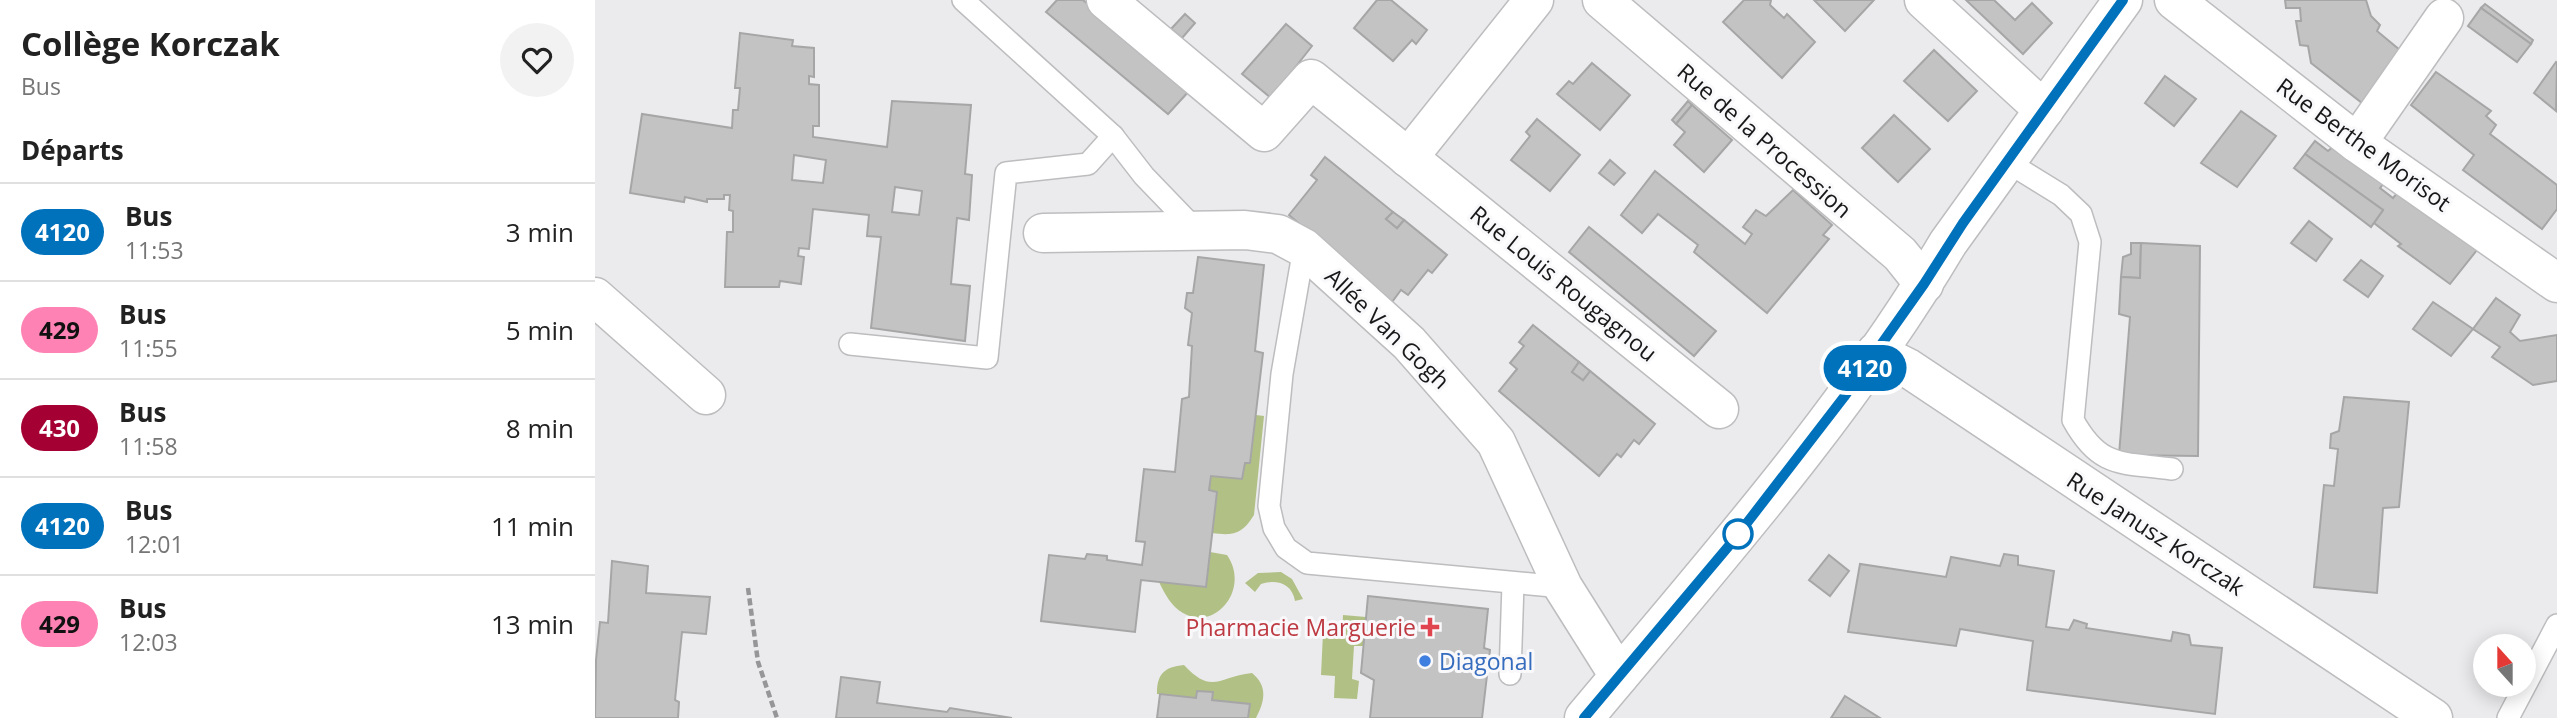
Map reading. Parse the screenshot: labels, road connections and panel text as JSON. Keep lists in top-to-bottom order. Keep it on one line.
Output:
{"streets":{"street":["Rue de la Procession","Rue Berthe Morisot","Rue Louis Rougagnou","Allée Van Gogh","Rue Janusz Korczak"]},"places":{"health":["Pharmacie Marguerie"],"other":["Diagonal"]},"lines":["bus line 4120"],"north":"top","page":{"heading":[["Collège Korczak","Bus"],"Départs"],"on_map":"4120","list":[{"mark":"4120","name":"Bus","note":"11:53","value":"3 min"},{"mark":"429","name":"Bus","note":"11:55","value":"5 min"},{"mark":"430","name":"Bus","note":"11:58","value":"8 min"},{"mark":"4120","name":"Bus","note":"12:01","value":"11 min"},{"mark":"429","name":"Bus","note":"12:03","value":"13 min"}]}}
